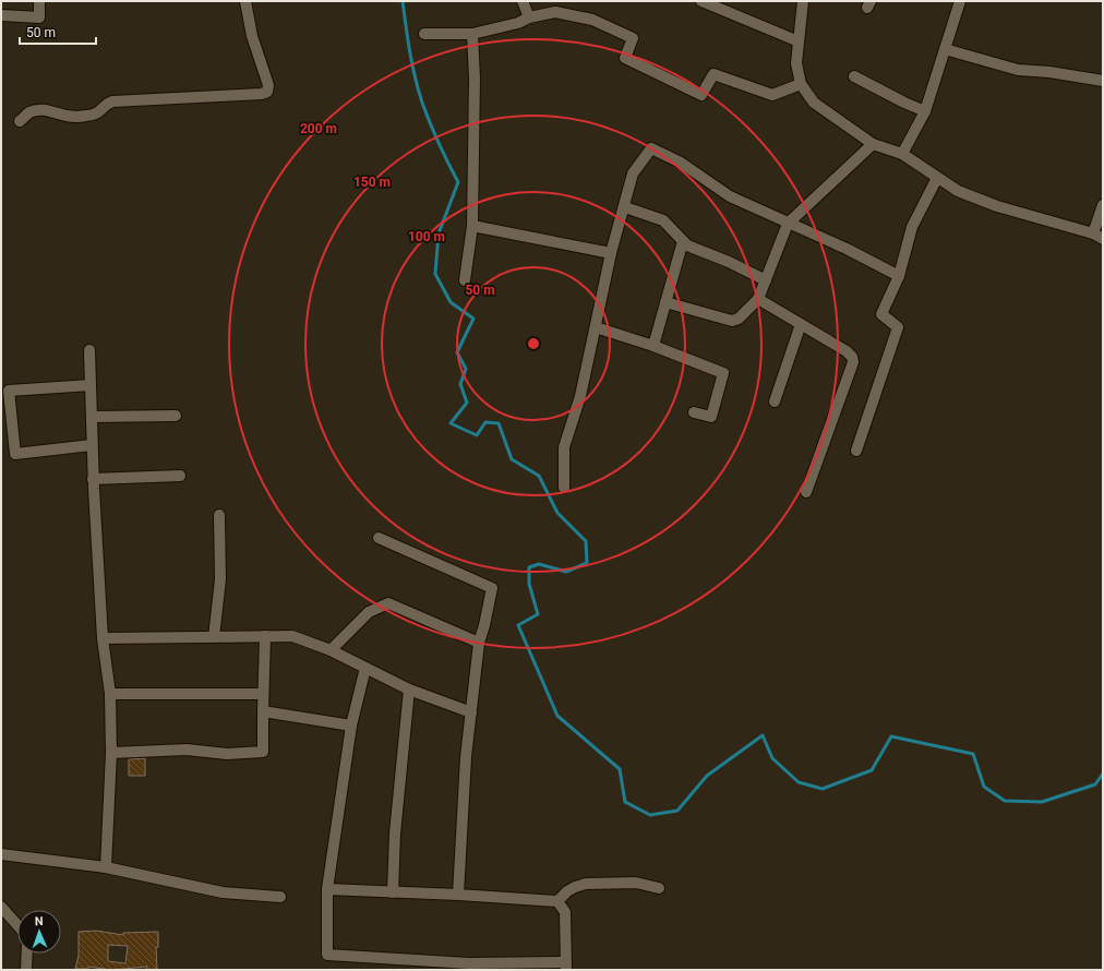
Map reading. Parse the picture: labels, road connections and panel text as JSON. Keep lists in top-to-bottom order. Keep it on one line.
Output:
{"scale_bar":"50 m","north":"top","rings":["200 m","150 m","100 m","50 m"]}
